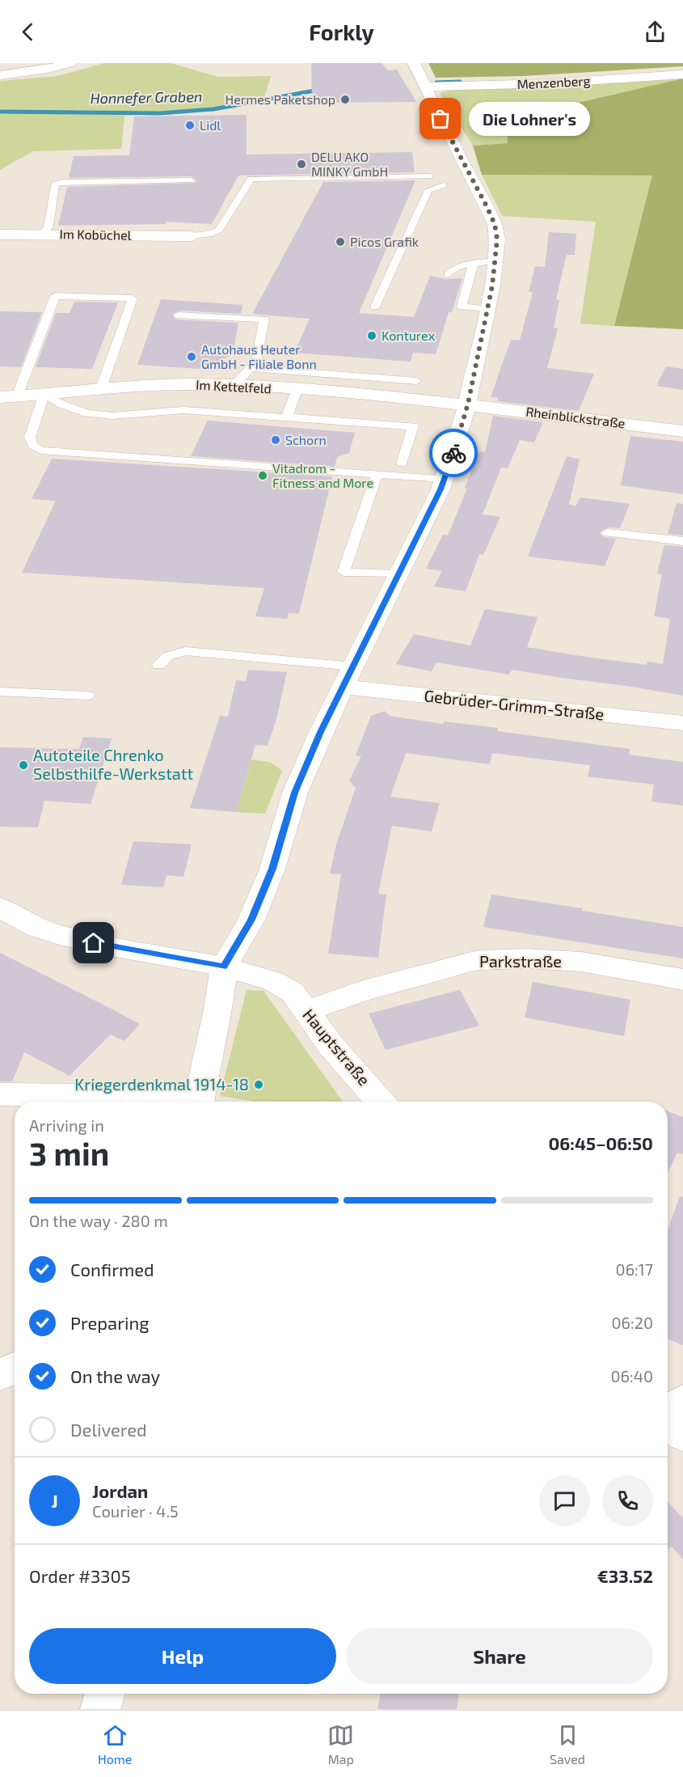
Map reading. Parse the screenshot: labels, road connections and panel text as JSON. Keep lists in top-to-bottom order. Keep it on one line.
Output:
{"streets":{"street":["Menzenberg","Im Kobüchel","Im Kettelfeld","Rheinblickstraße","Gebrüder-Grimm-Straße","Parkstraße","Hauptstraße"]},"crossings":[["Im Kettelfeld","Rheinblickstraße"],["Parkstraße","Hauptstraße"]],"water":["Honnefer Graben"],"places":["Hermes Paketshop","Die Lohner's","Lidl","DELU AKO MINKY GmbH","Picos Grafik","Konturex","Autohaus Heuter GmbH - Filiale Bonn","Schorn","Vitadrom - Fitness and More","Autoteile Chrenko Selbsthilfe-Werkstatt","Kriegerdenkmal 1914-18"],"page":{"header":"Forkly","bubble":"Die Lohner's","heading":["3 min","Arriving in","06:45–06:50"],"panel":["Jordan","Courier · 4.5","Order #3305","€33.52"],"bar":"On the way · 280 m","list":[["Confirmed","06:17"],["Preparing","06:20"],["On the way","06:40"],"Delivered"],"round":"J","buttons":["Help","Share"],"tabs":["Home","Map","Saved"]}}
